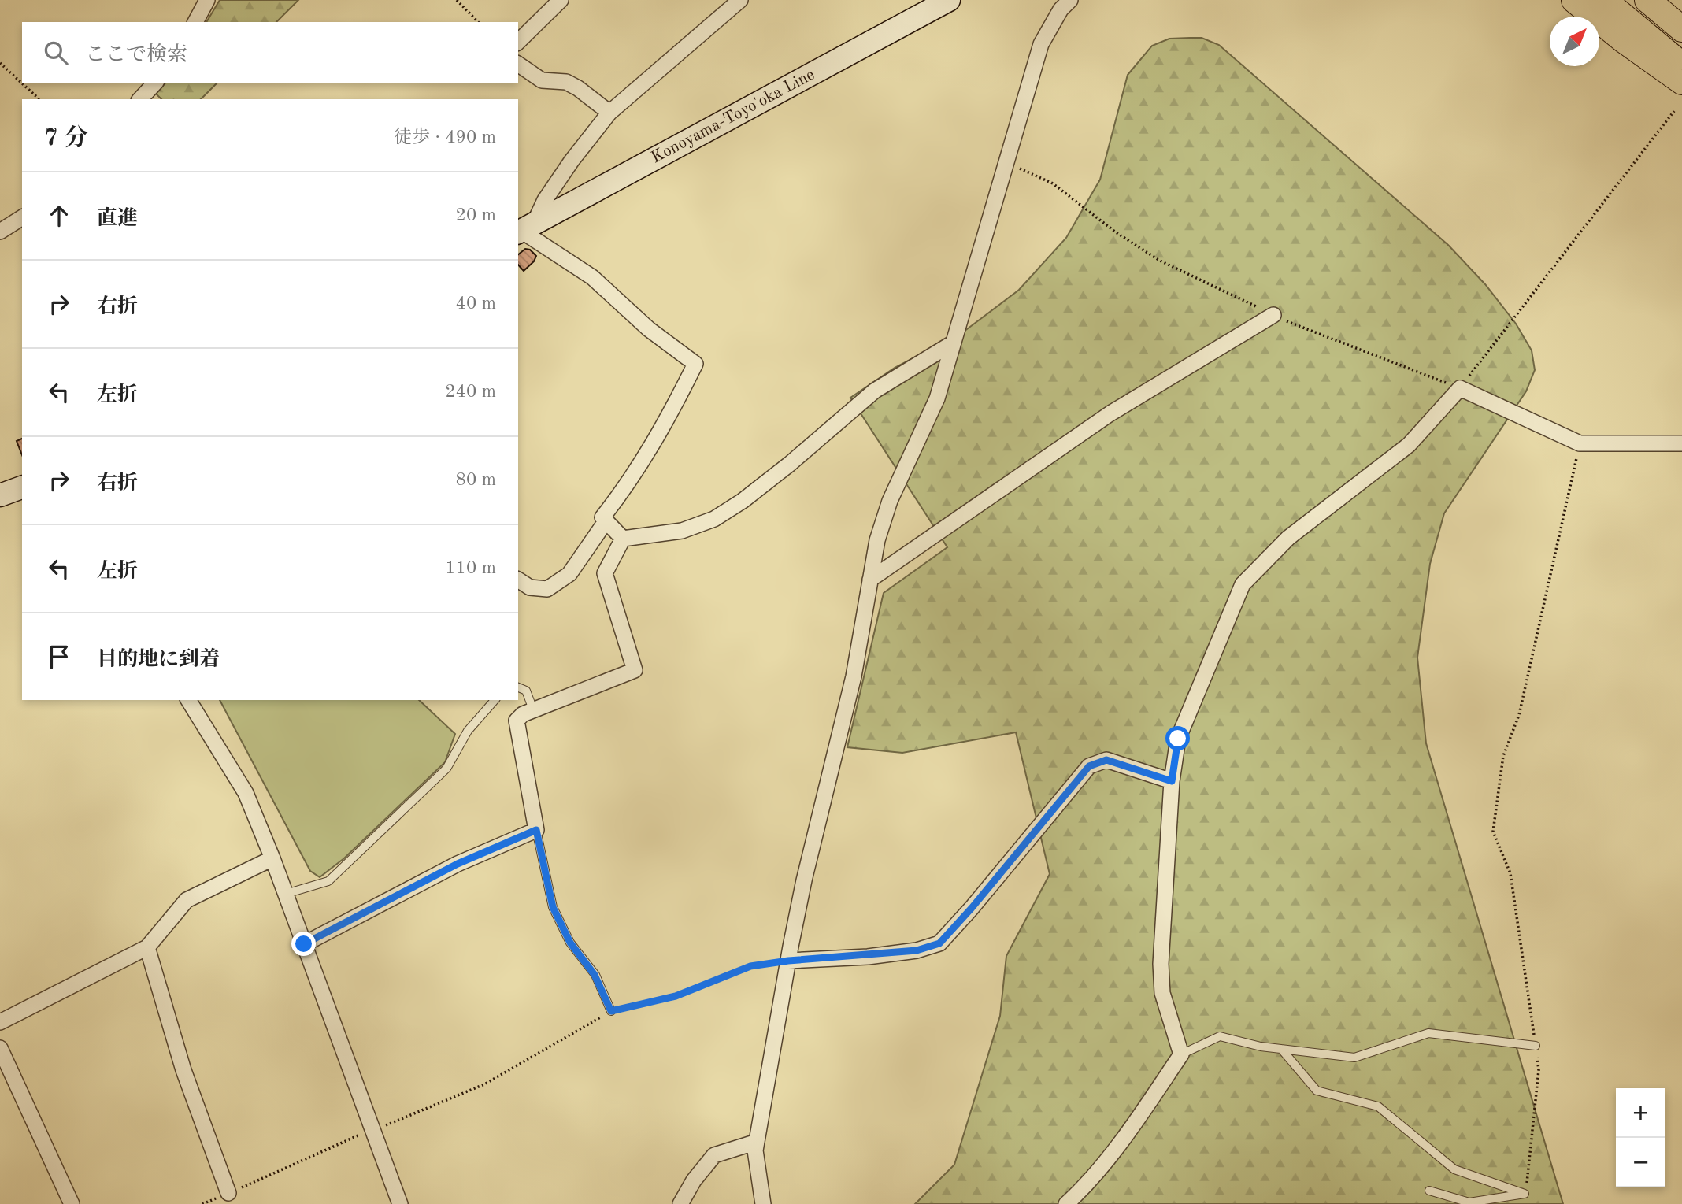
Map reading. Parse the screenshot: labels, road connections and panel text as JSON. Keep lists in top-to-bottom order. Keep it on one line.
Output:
{"streets":{"main road":["Konoyama-Toyo'oka Line"]},"north":"top right","page":{"search":"ここで検索","heading":["7 分","徒歩 · 490 m"],"list":[["直進","20 m"],["右折","40 m"],["左折","240 m"],["右折","80 m"],["左折","110 m"],"目的地に到着"],"map_buttons":["+","−"]}}
